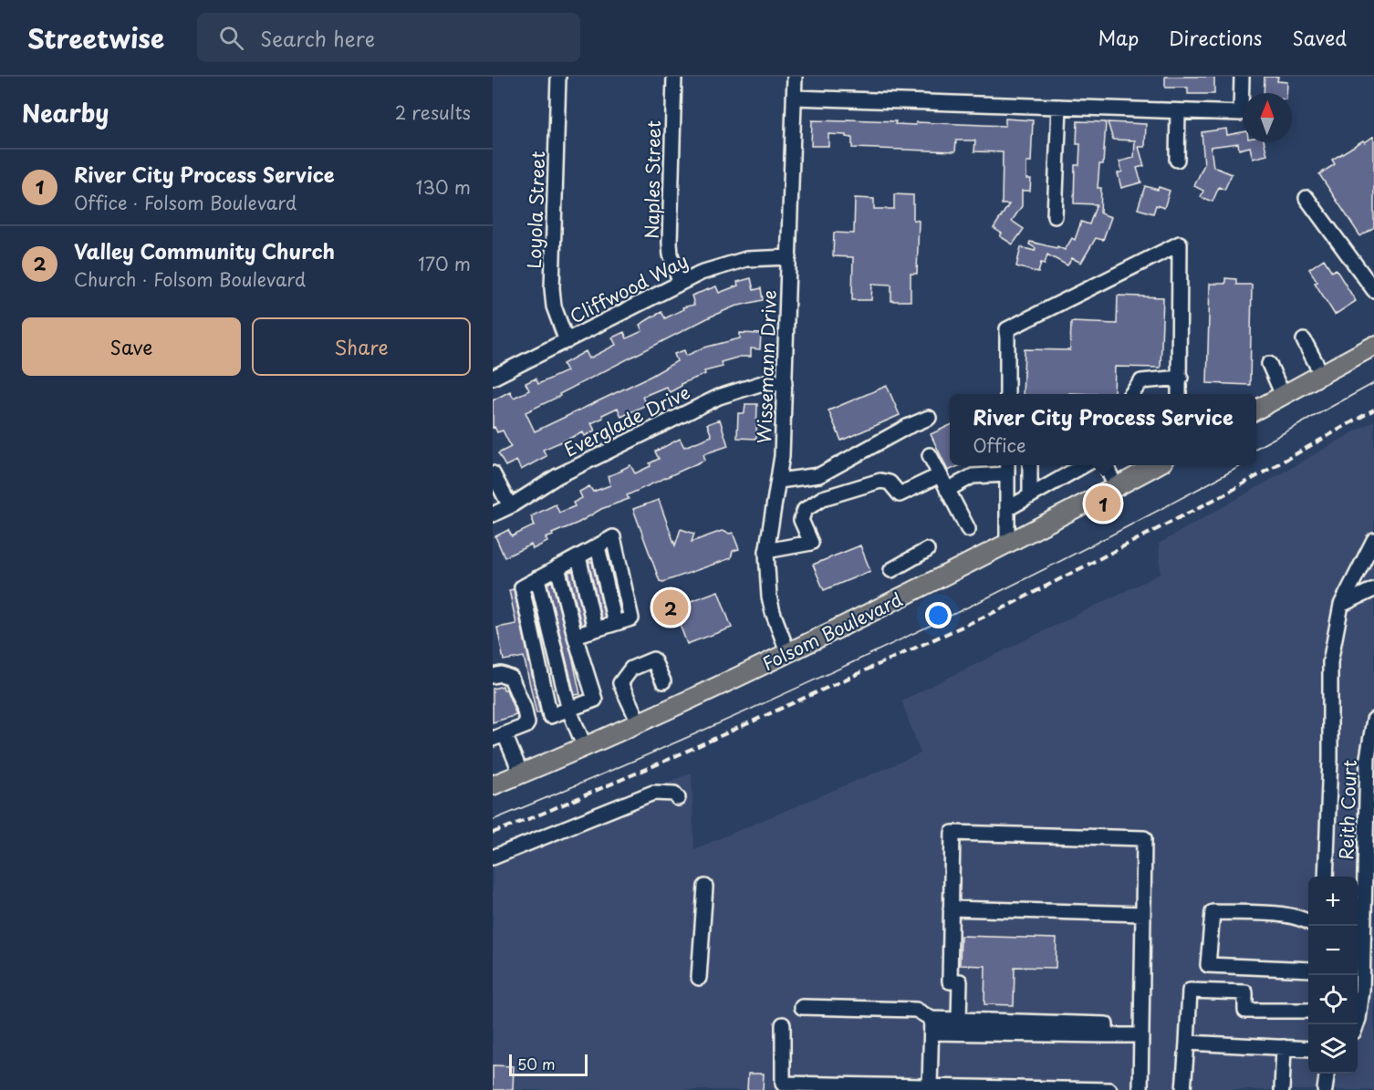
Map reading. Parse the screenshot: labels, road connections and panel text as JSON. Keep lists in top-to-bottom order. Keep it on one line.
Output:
{"streets":{"main road":["Folsom Boulevard"],"street":["Naples Street","Loyola Street","Cliffwood Way","Wissemann Drive","Everglade Drive","Reith Court"]},"crossings":[["Naples Street","Cliffwood Way"],["Loyola Street","Cliffwood Way"],["Cliffwood Way","Wissemann Drive"],["Wissemann Drive","Everglade Drive"],["Wissemann Drive","Folsom Boulevard"]],"scale_bar":"50 m","north":"top","page":{"header":"Streetwise","search":"Search here","nav":["Map","Directions","Saved"],"heading":["Nearby","2 results"],"list":[{"mark":"1","name":"River City Process Service","note":"Office · Folsom Boulevard","value":"130 m"},{"mark":"2","name":"Valley Community Church","note":"Church · Folsom Boulevard","value":"170 m"}],"buttons":["Save","Share"],"popup":["River City Process Service","Office"],"pins":["1","2"],"map_buttons":["+","−"],"scale":"50 m"}}
